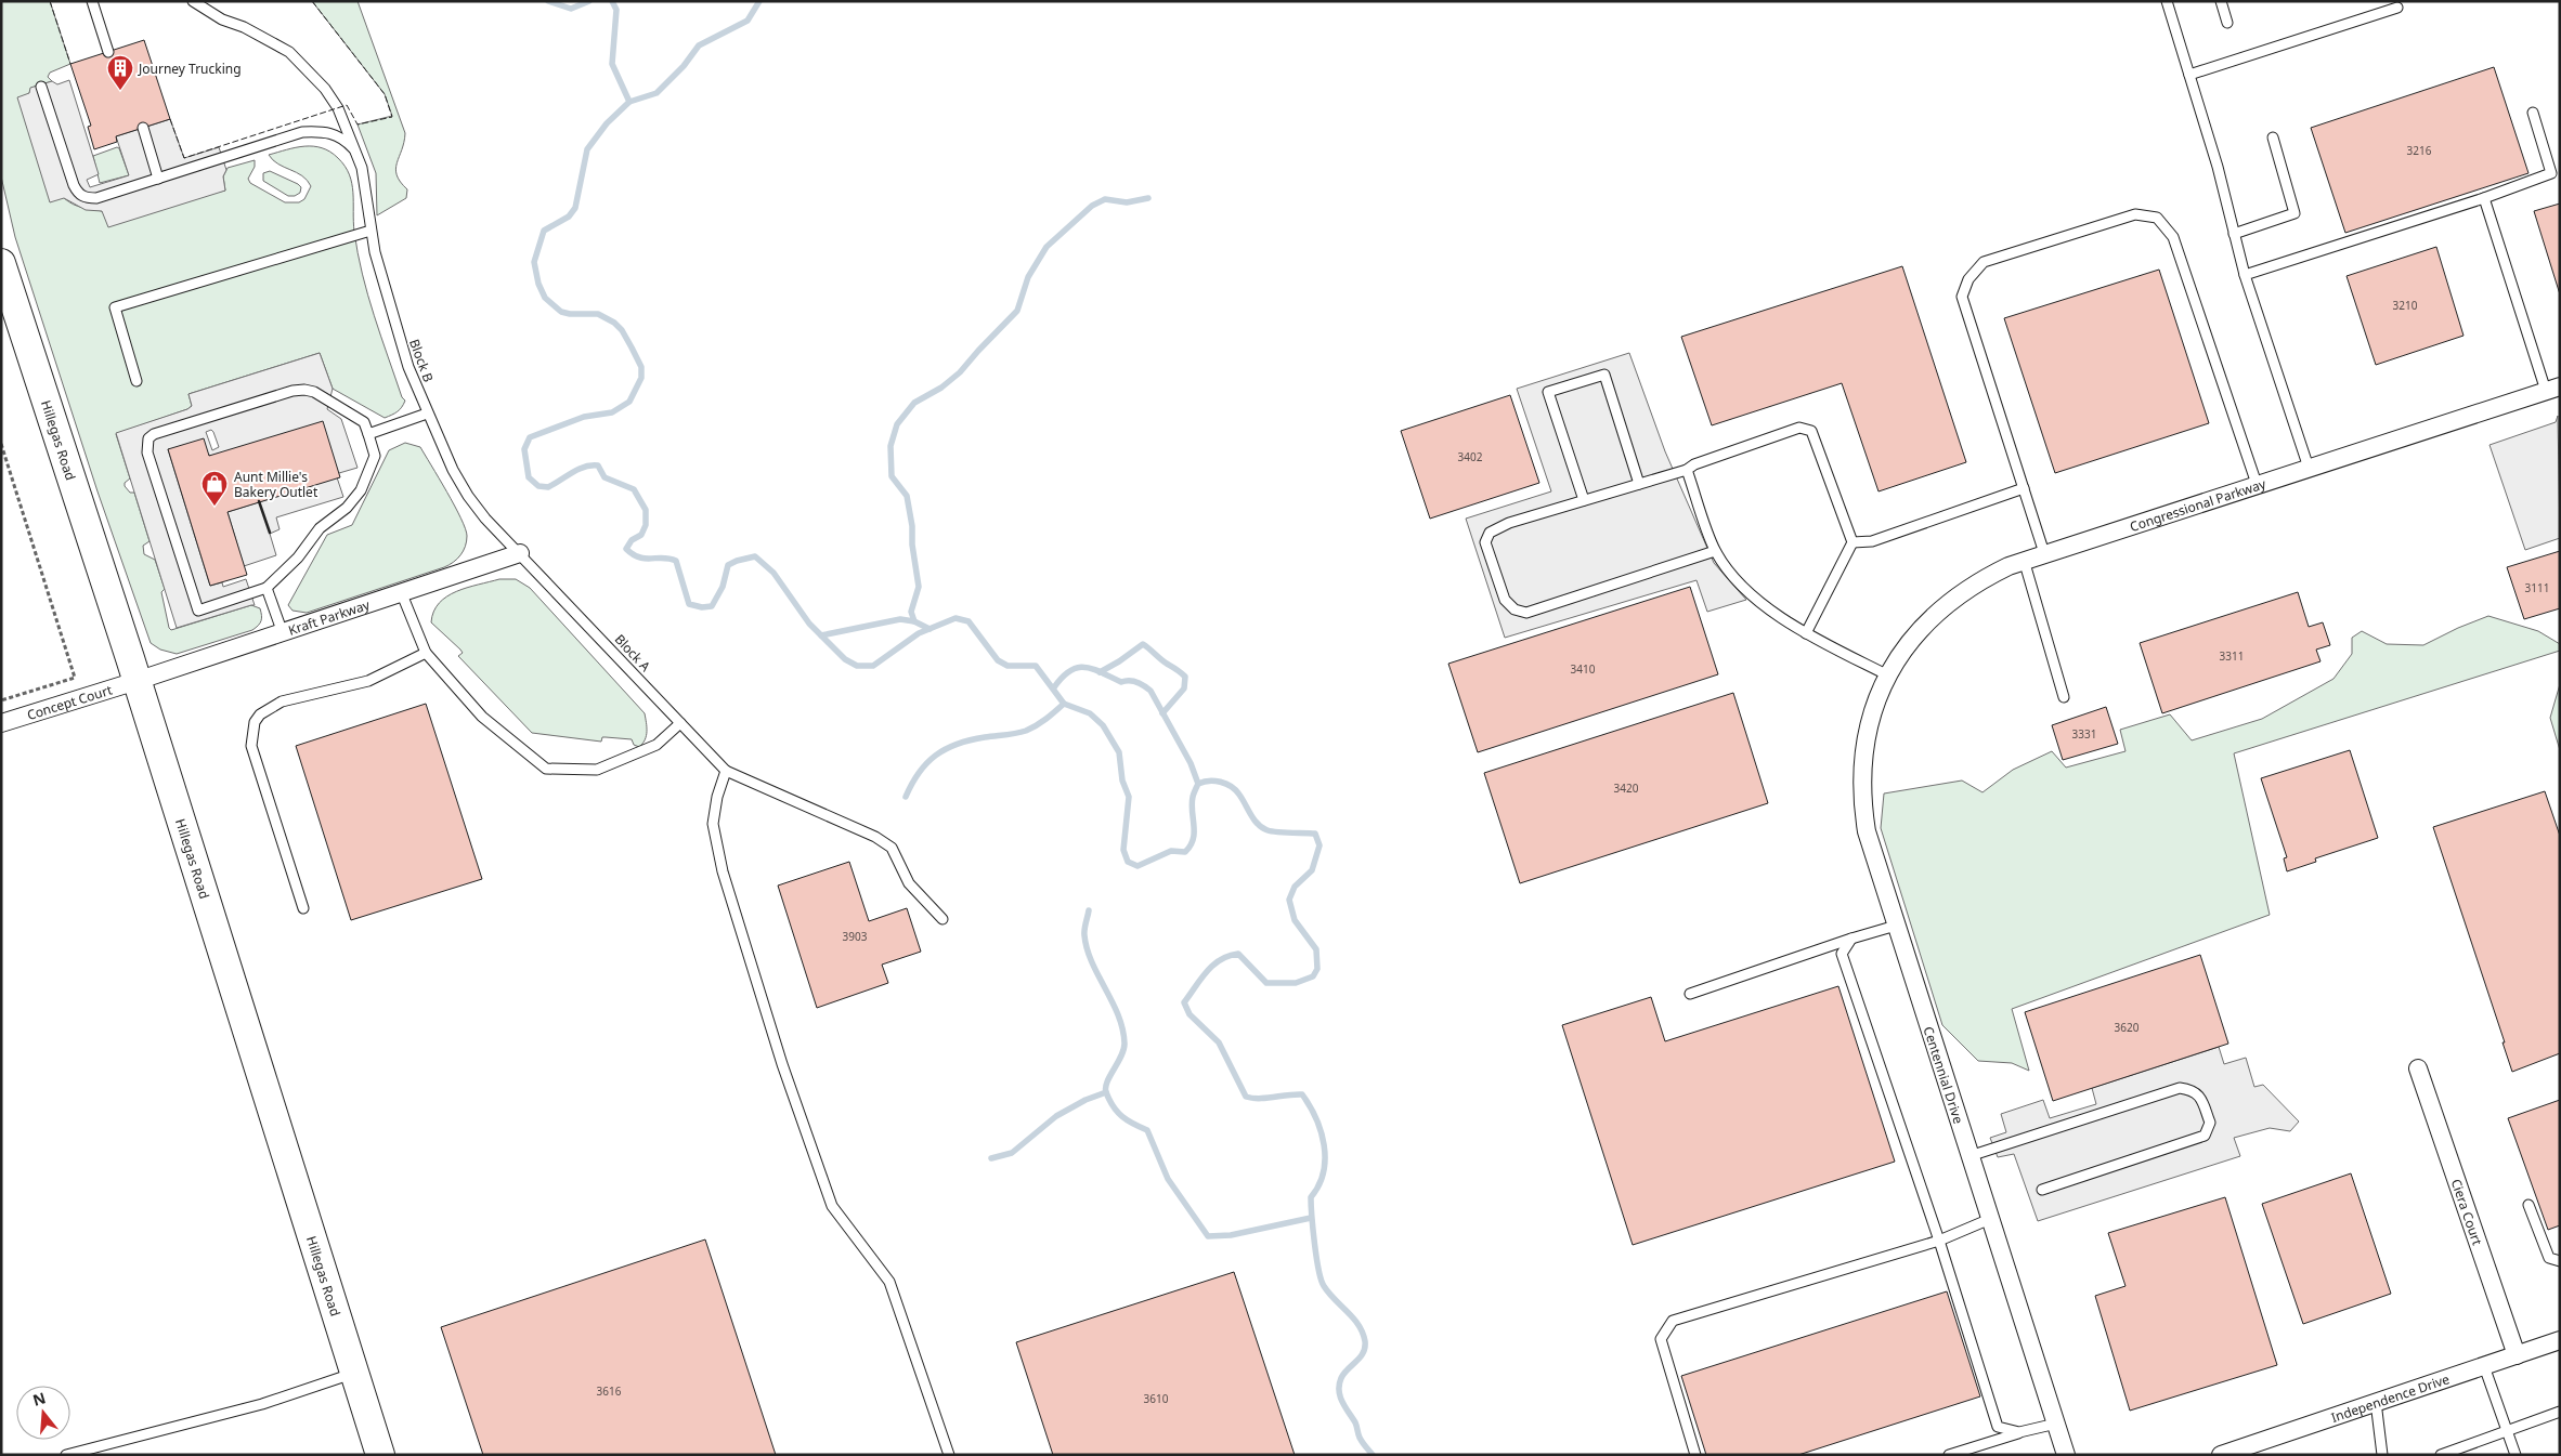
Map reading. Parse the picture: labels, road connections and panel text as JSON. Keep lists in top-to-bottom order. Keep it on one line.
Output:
{"streets":{"main road":["Hillegas Road"],"street":["Congressional Parkway","Kraft Parkway","Concept Court","Centennial Drive","Ciera Court","Independence Drive"],"lane":["Block B","Block A"]},"crossings":[["Block B","Kraft Parkway"],["Block B","Block A"],["Hillegas Road","Kraft Parkway"],["Hillegas Road","Concept Court"],["Congressional Parkway","Centennial Drive"],["Kraft Parkway","Block A"],["Kraft Parkway","Concept Court"],["Ciera Court","Independence Drive"]],"places":{"building":["Journey Trucking"],"shop":["Aunt Millie's Bakery Outlet"]},"house_numbers":["3216","3210","3402","3111","3311","3410","3331","3420","3903","3620","3616","3610"],"north":"top"}
